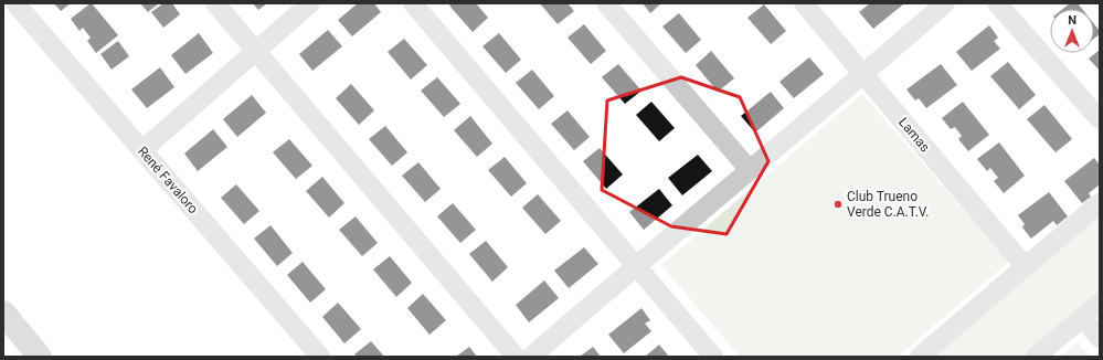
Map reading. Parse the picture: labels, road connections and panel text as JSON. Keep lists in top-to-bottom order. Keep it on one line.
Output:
{"streets":{"street":["Lamas","René Favaloro"]},"places":["Club Trueno Verde C.A.T.V."],"north":"top"}
